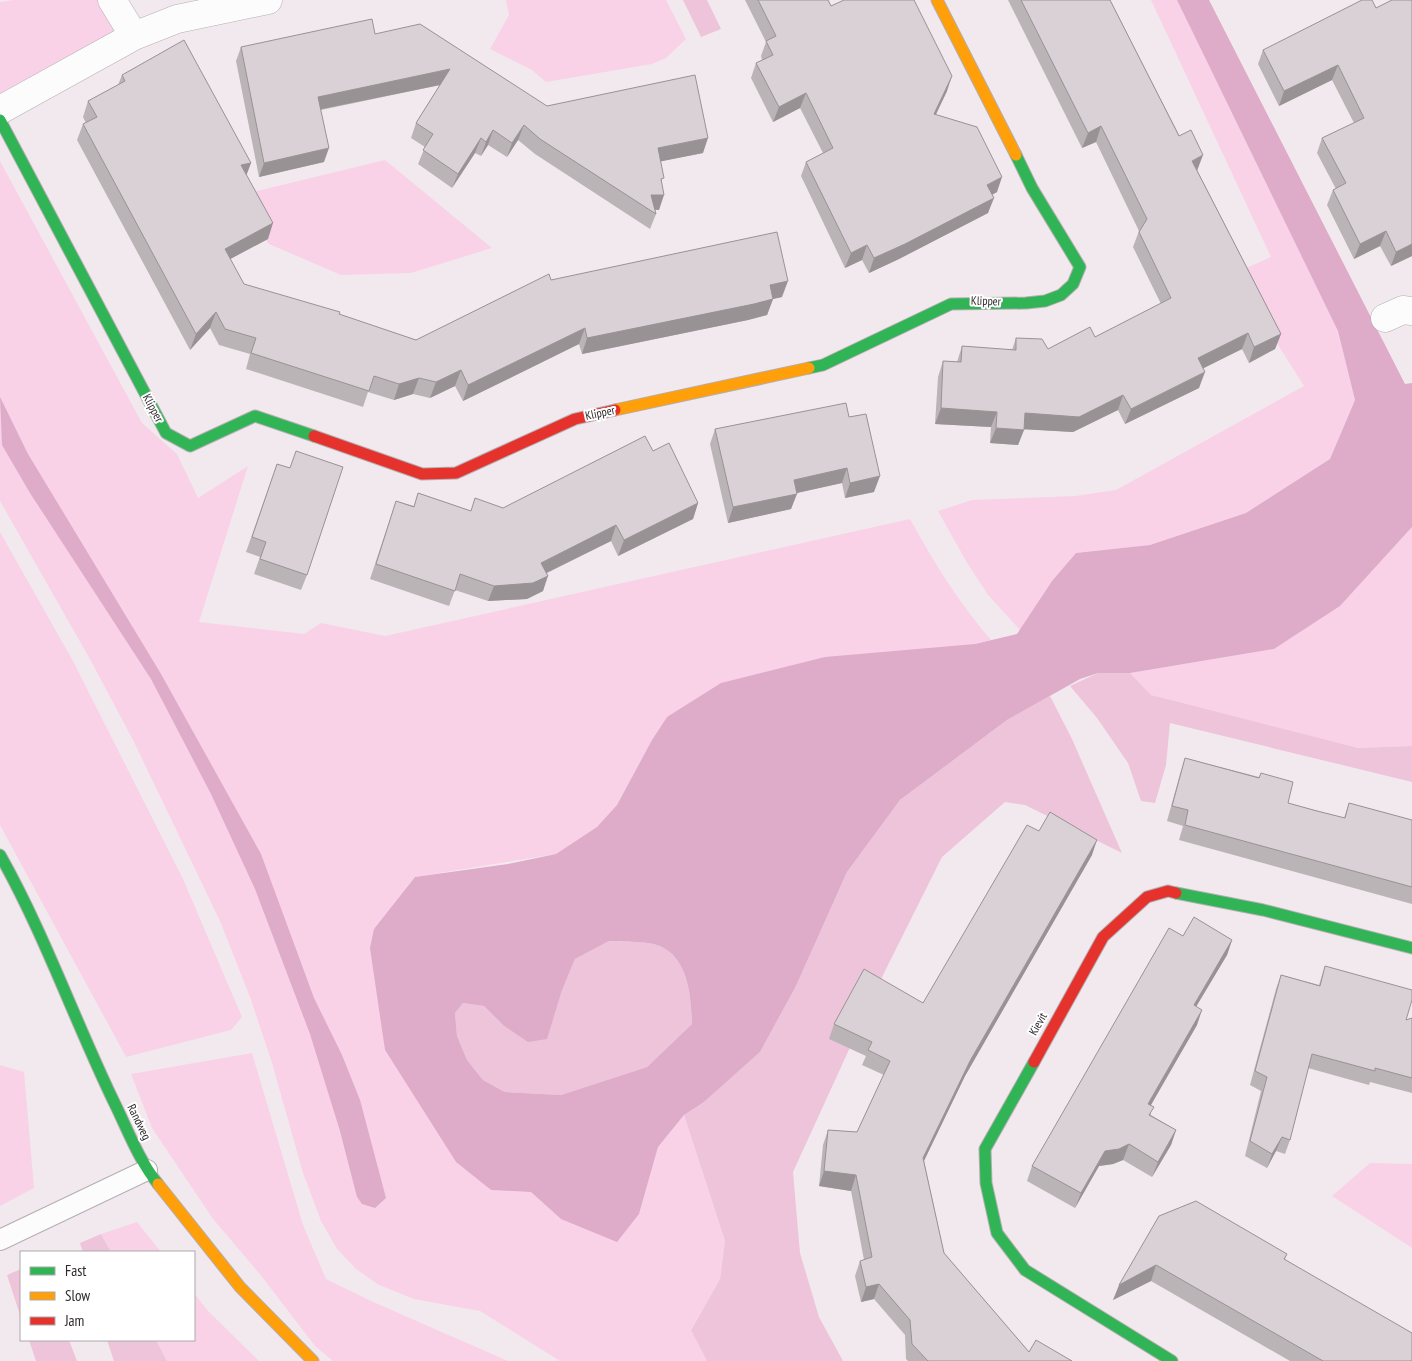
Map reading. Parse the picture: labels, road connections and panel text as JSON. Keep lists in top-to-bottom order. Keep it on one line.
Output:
{"streets":{"street":["Klipper","Kievit","Randweg"]},"legend":["Fast","Slow","Jam"]}
